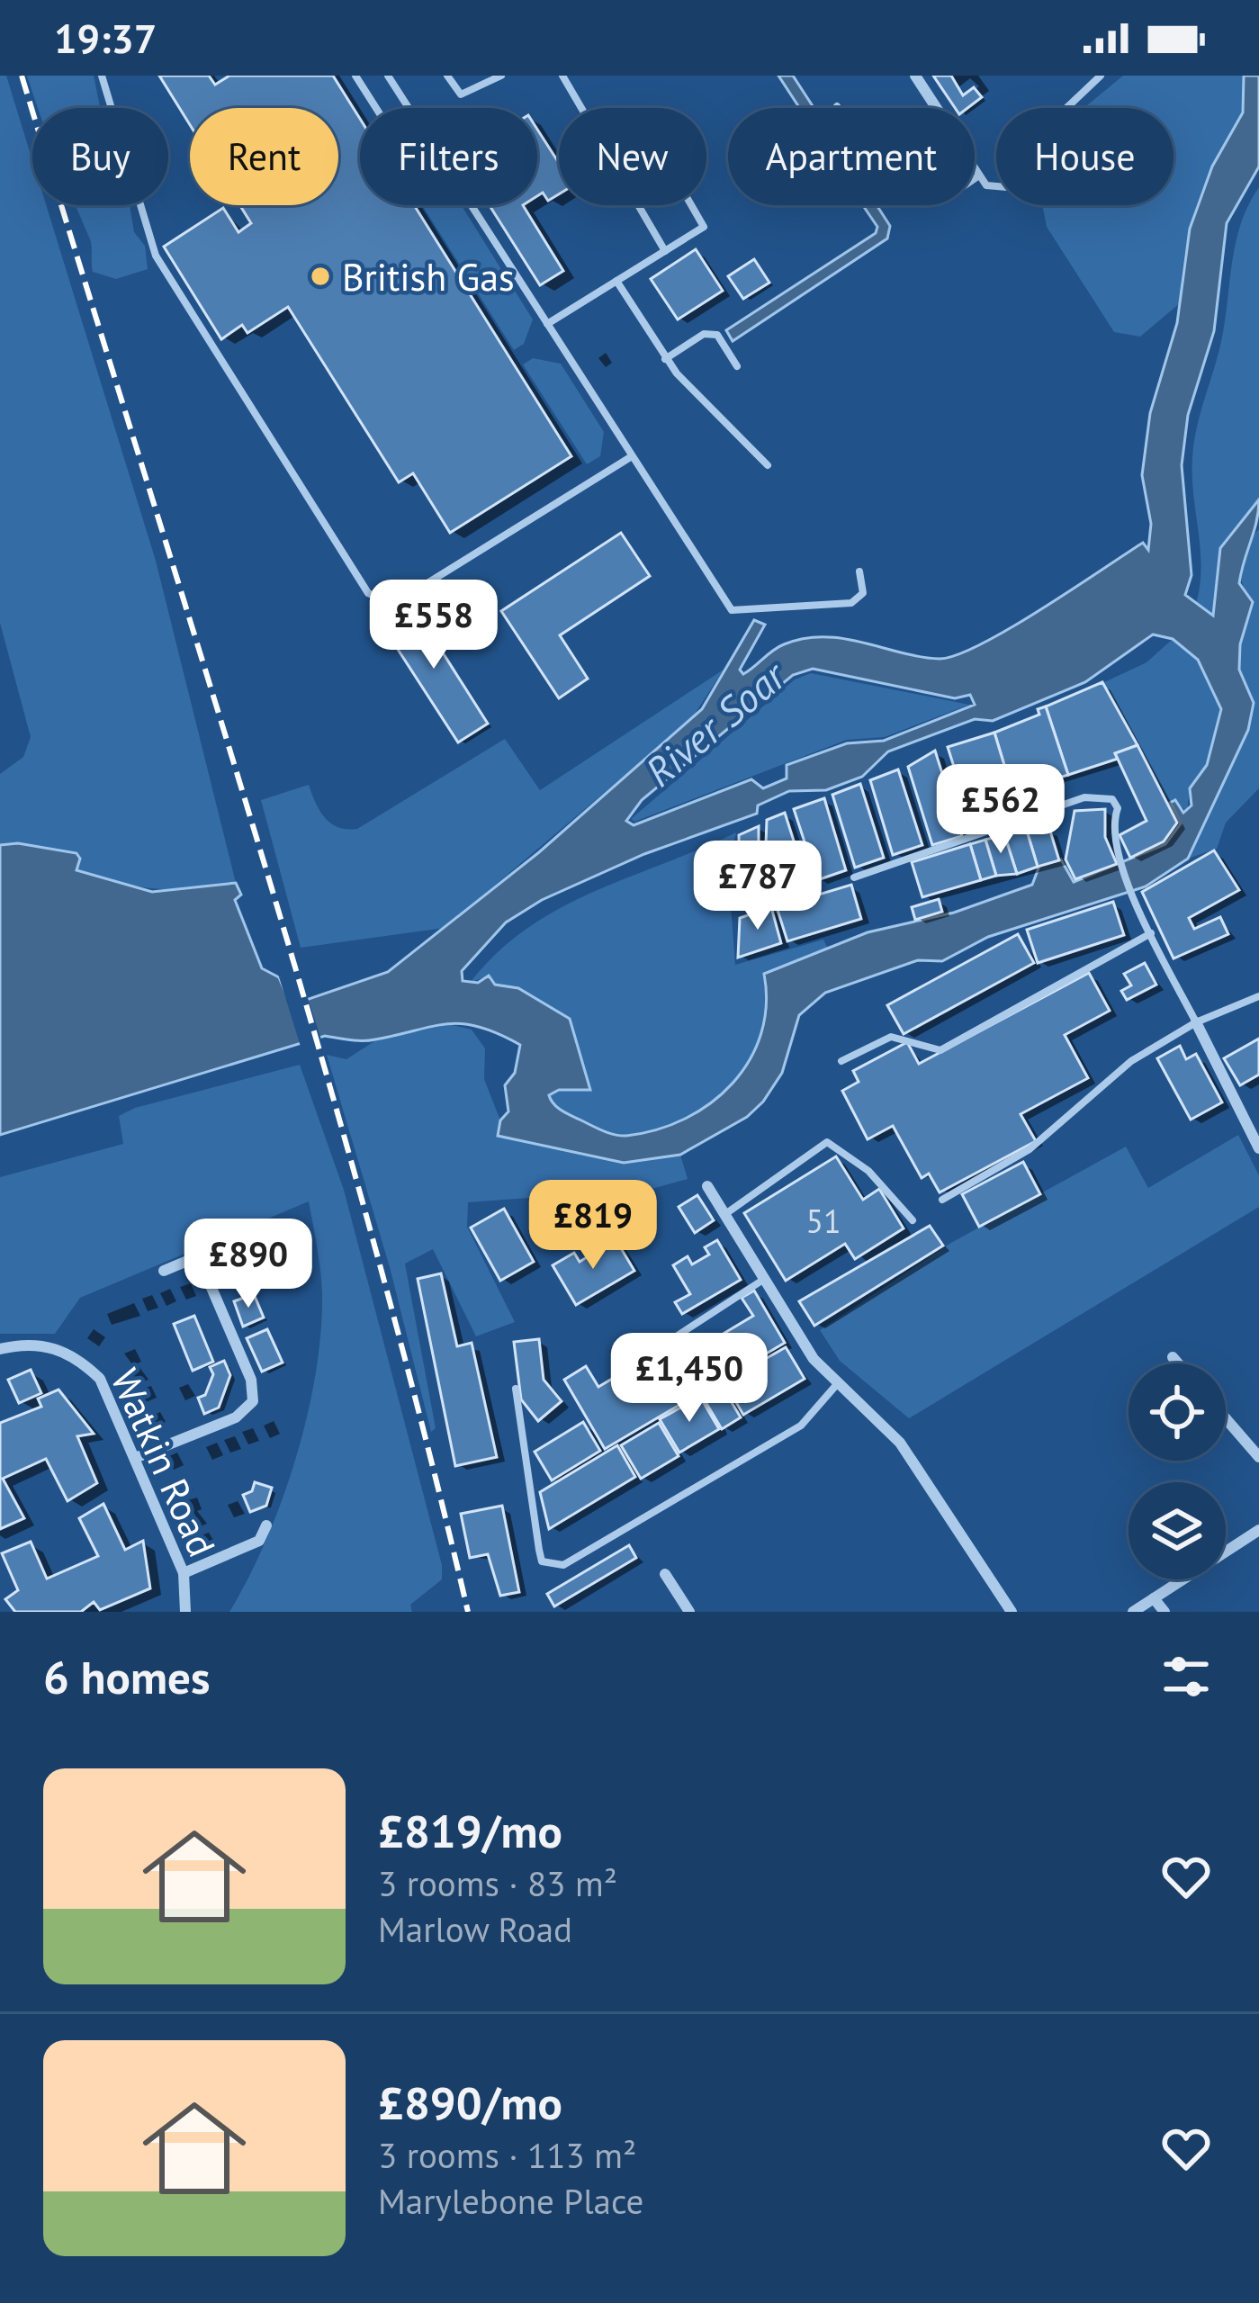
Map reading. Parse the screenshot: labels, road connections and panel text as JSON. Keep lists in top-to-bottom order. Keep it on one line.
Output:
{"streets":{"street":["Watkin Road"]},"water":["River Soar"],"places":["British Gas"],"house_numbers":["51"],"page":{"status":"19:37","chip":["Buy","Rent","Filters","New","Apartment","House"],"price":["£558","£562","£787","£819","£890","£1,450"],"heading":"6 homes","list":[{"name":"£819/mo","note":"3 rooms · 83 m² · Marlow Road"},{"name":"£890/mo","note":"3 rooms · 113 m² · Marylebone Place"}]}}
